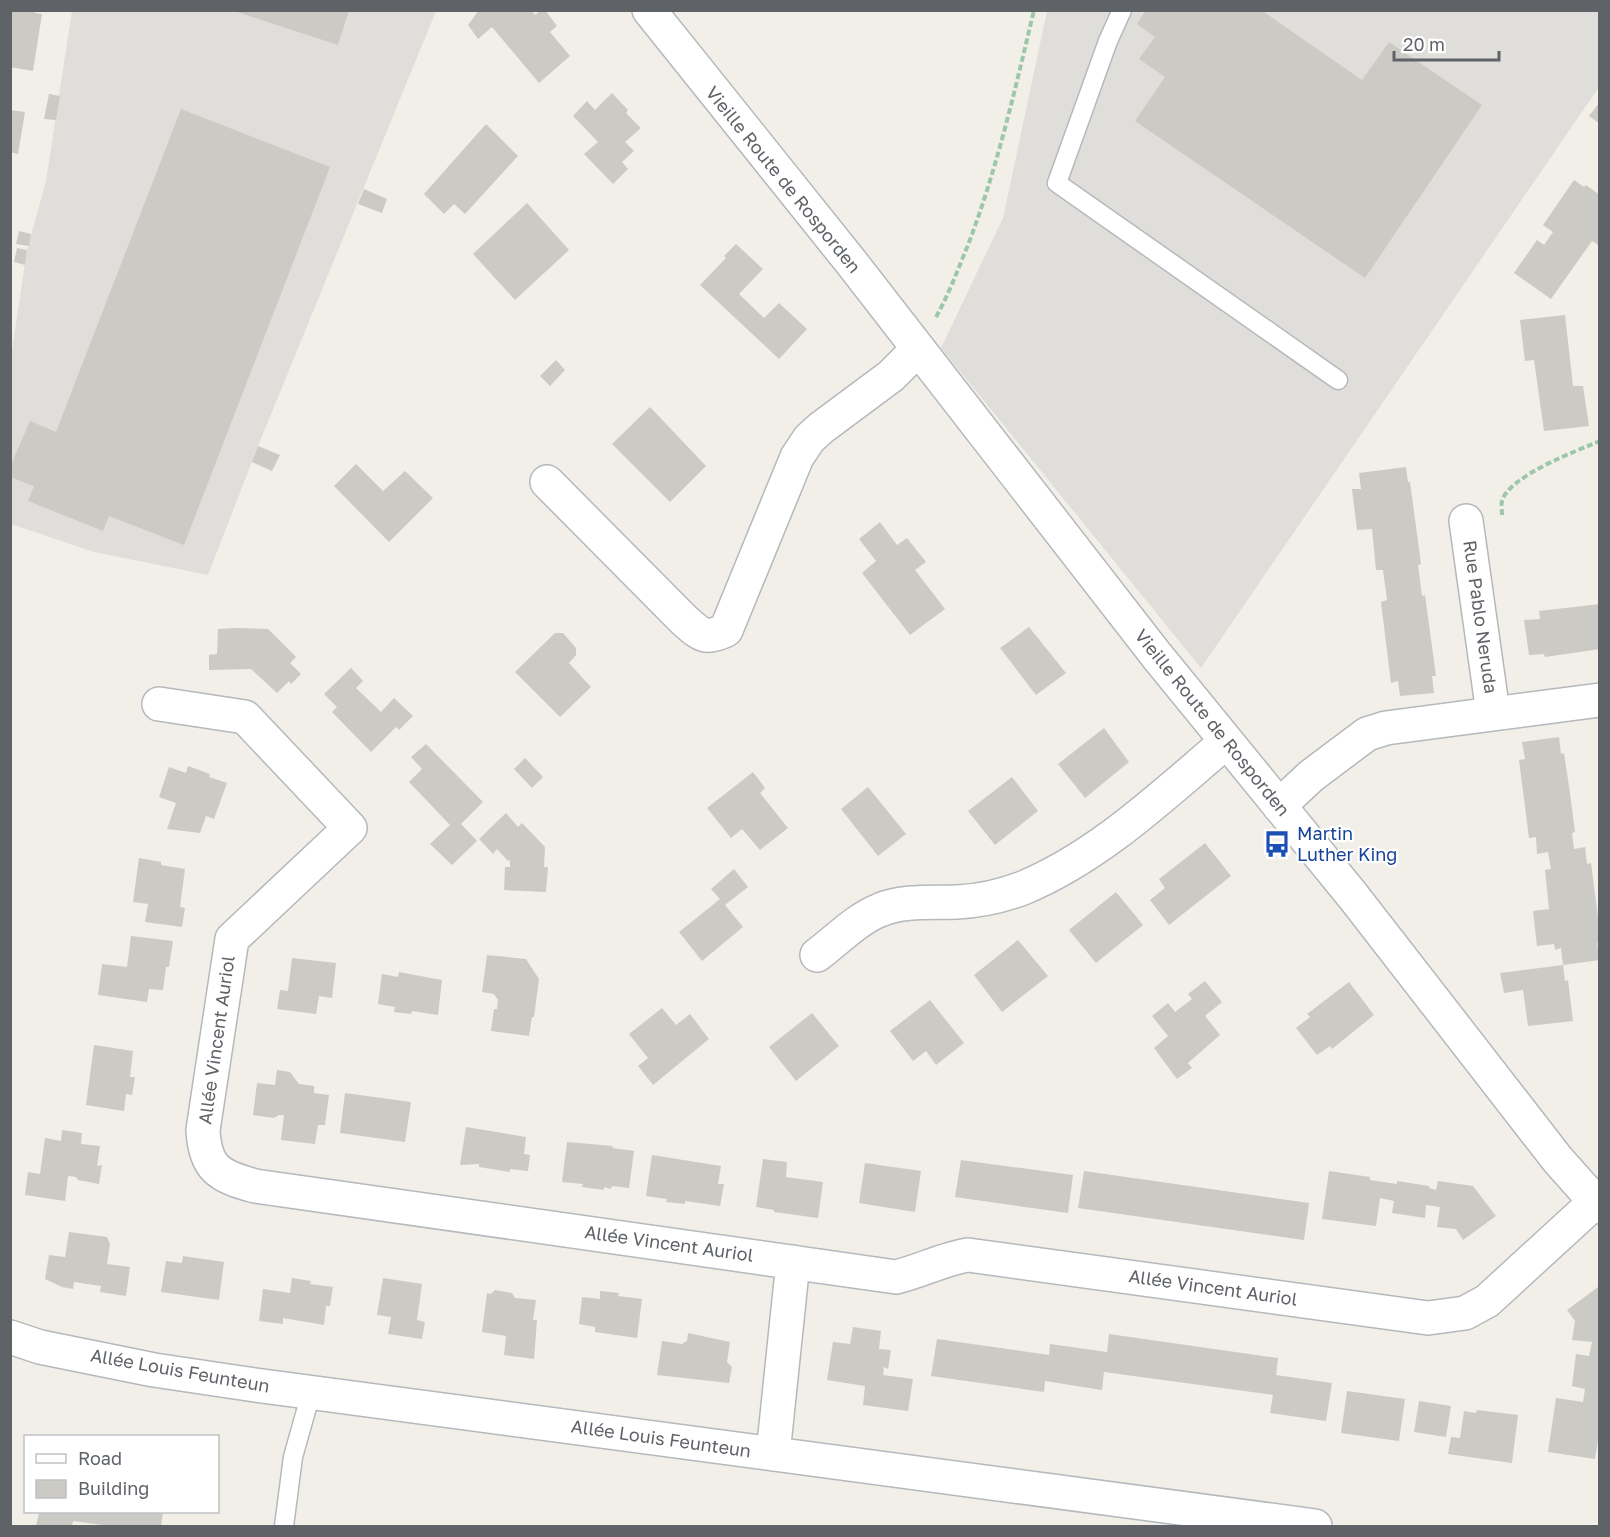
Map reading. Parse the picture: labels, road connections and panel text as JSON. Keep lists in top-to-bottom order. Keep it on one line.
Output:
{"streets":{"street":["Vieille Route de Rosporden","Rue Pablo Neruda","Allée Vincent Auriol","Allée Louis Feunteun"]},"crossings":[["Vieille Route de Rosporden","Rue Pablo Neruda"],["Vieille Route de Rosporden","Allée Vincent Auriol"]],"places":{"bus stop":["Martin Luther King"]},"legend":["Road","Building"],"scale_bar":"20 m"}
